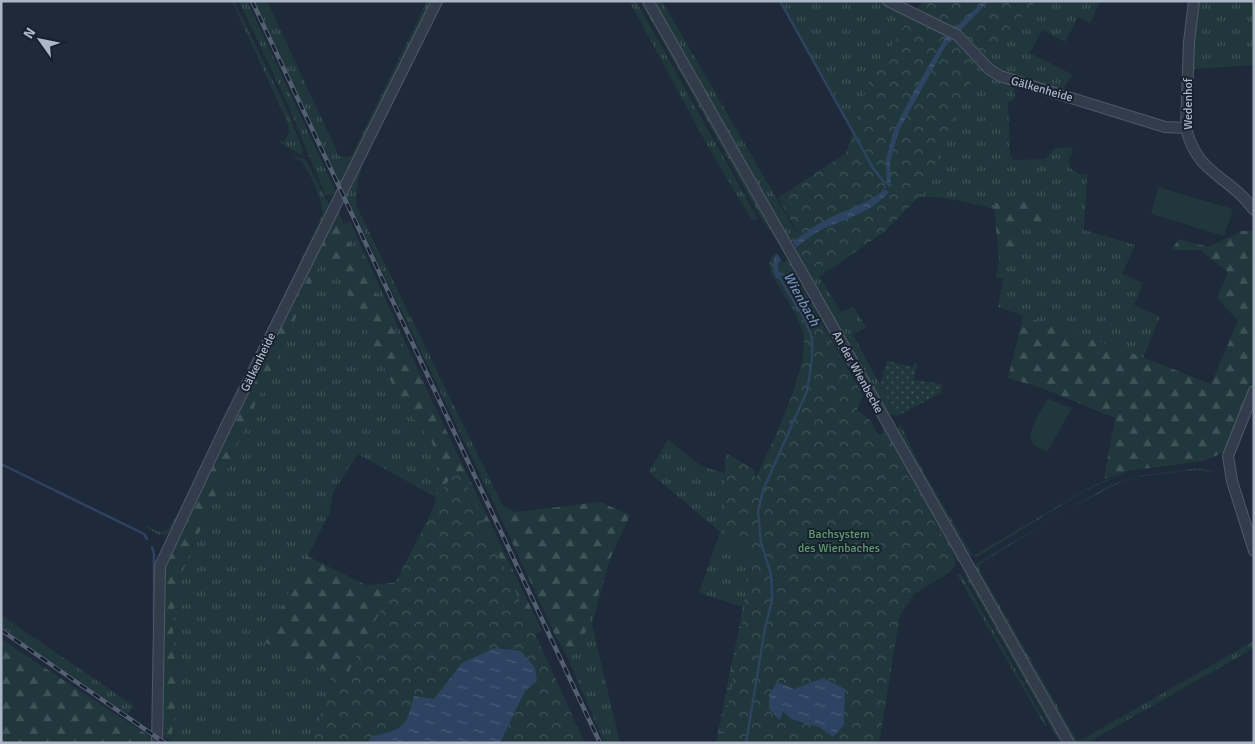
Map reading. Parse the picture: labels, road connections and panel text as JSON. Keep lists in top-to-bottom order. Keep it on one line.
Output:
{"streets":{"street":["Gälkenheide","Wedenhof","An der Wienbecke"]},"crossings":[["Gälkenheide","Wedenhof"]],"water":["Wienbach"],"parks":["Bachsystem des Wienbaches"],"north":"top left"}
